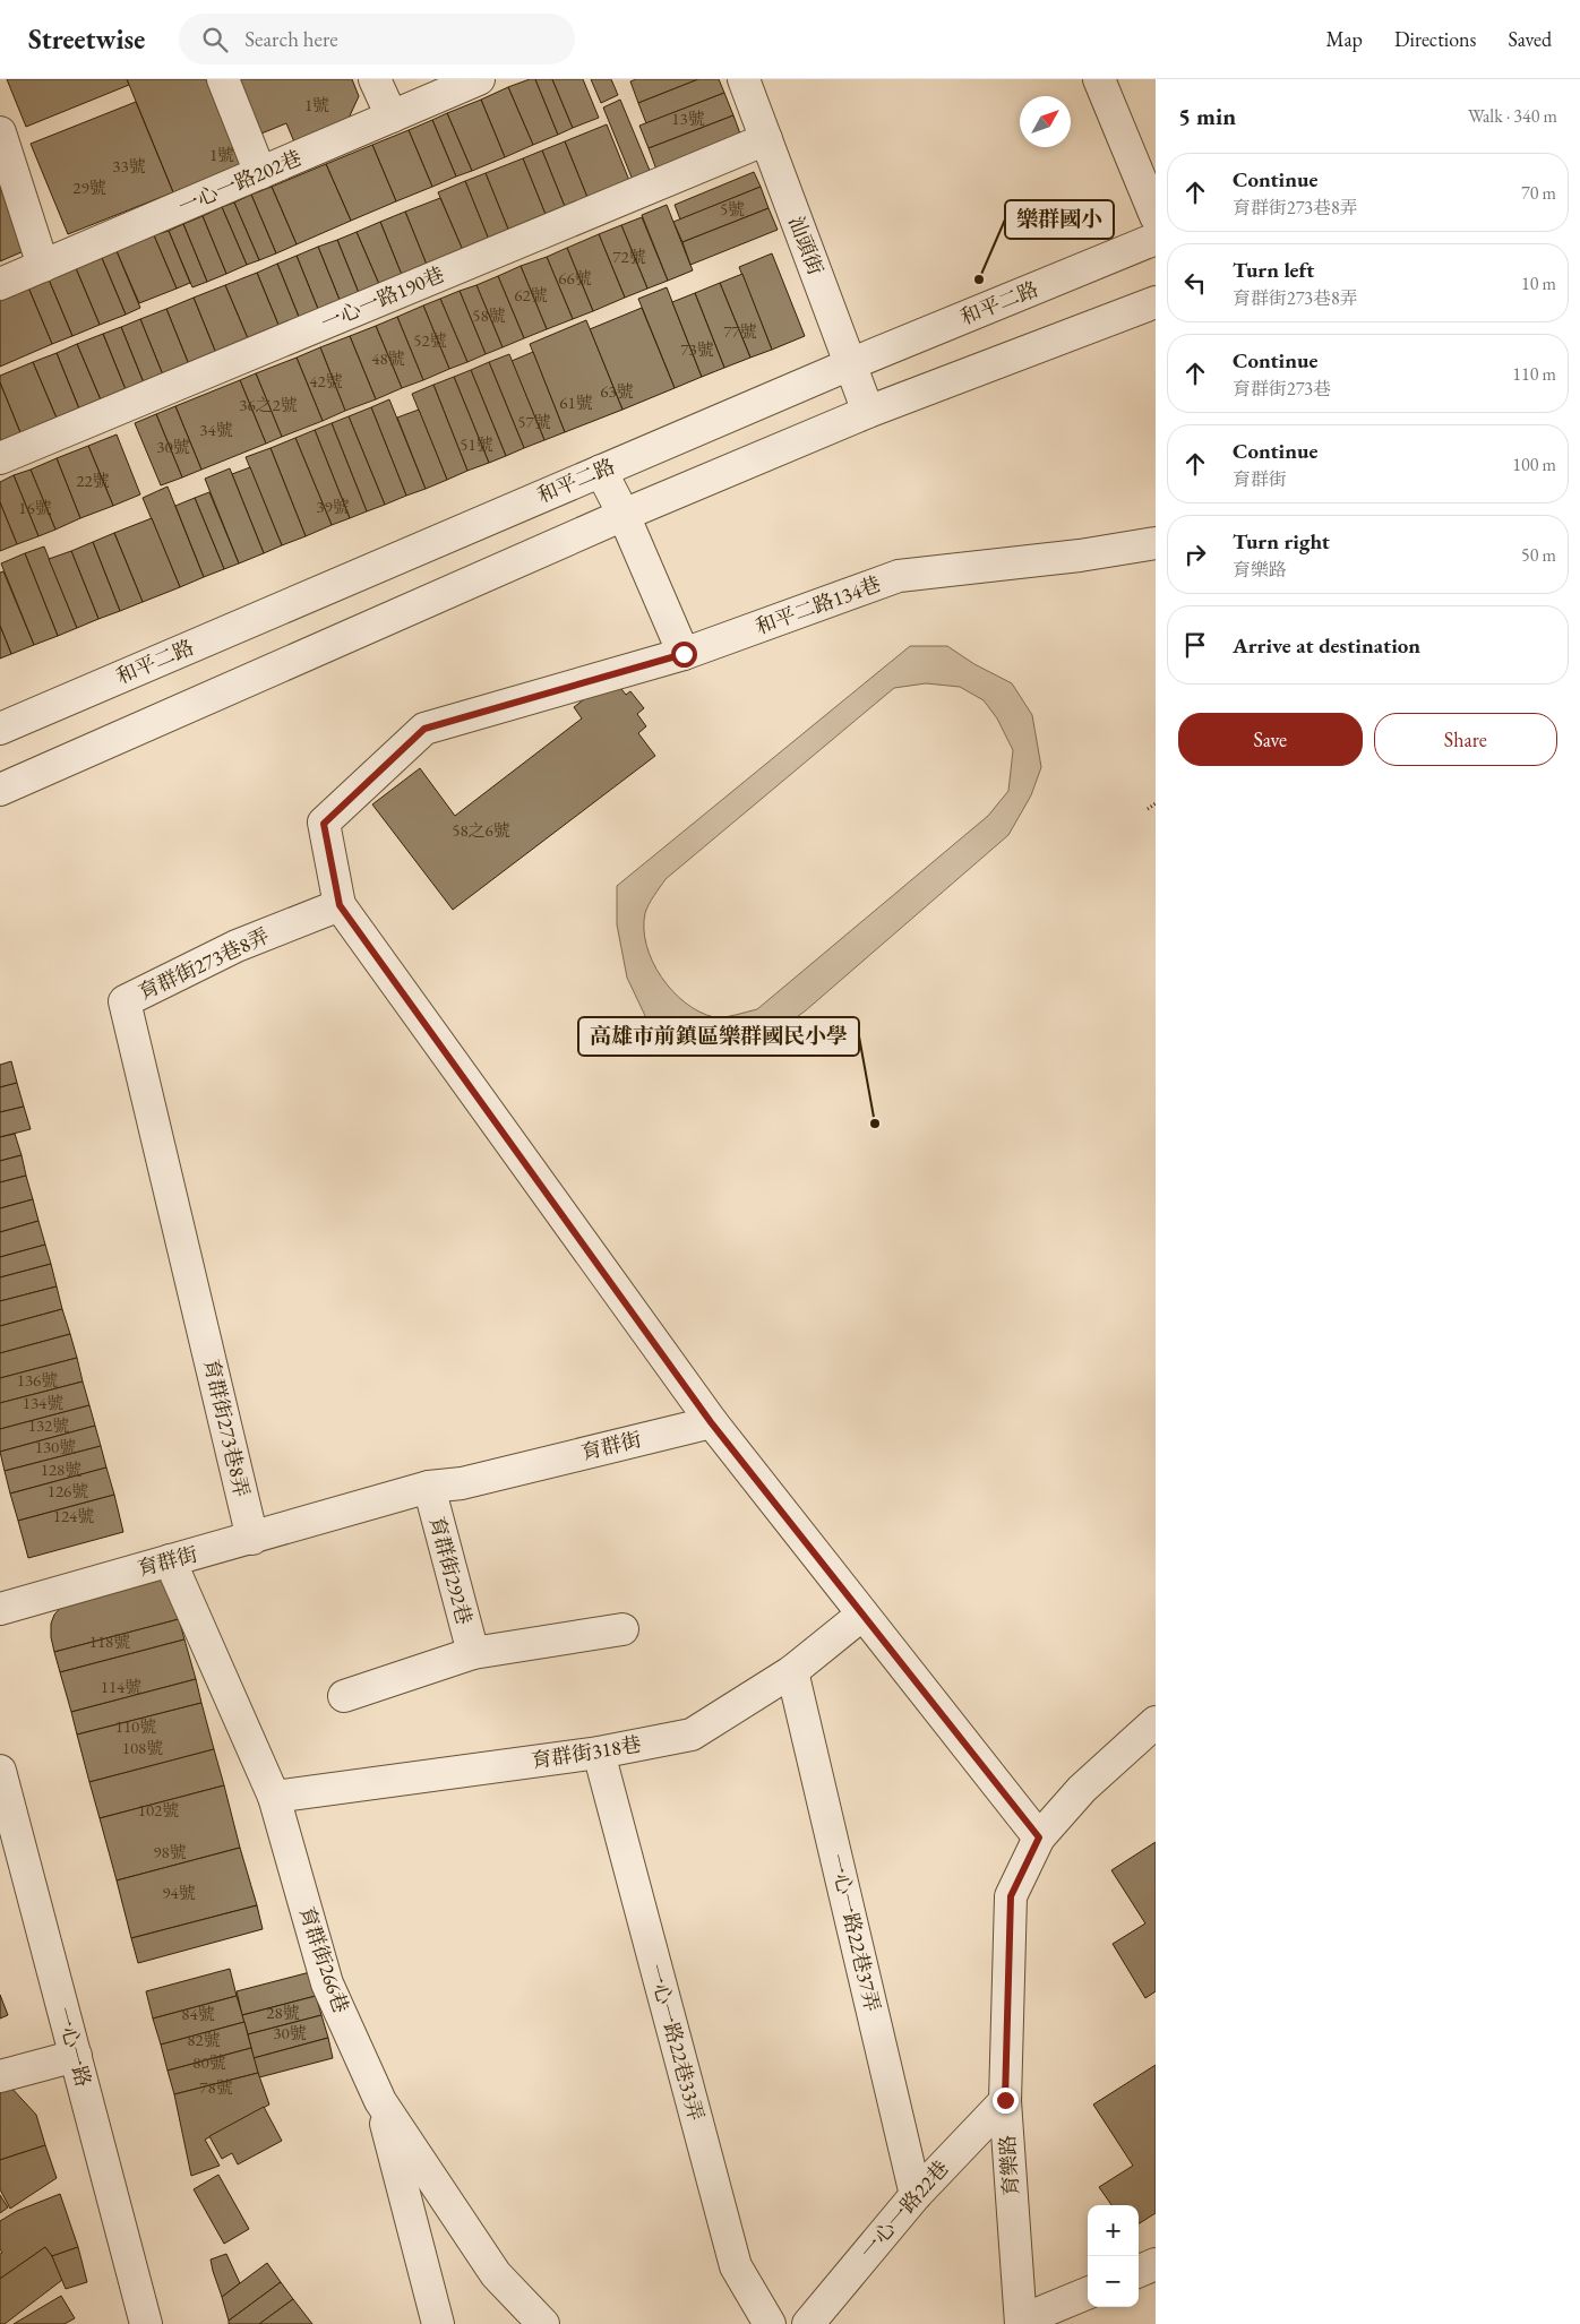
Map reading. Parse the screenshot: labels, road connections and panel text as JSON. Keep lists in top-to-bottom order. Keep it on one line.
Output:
{"streets":{"street":["一心一路202巷","汕頭街","一心一路190巷","和平二路","和平二路134巷","育群街273巷8弄","育群街","育群街292巷","育群街318巷","一心一路22巷37弄","育群街266巷","一心一路22巷33弄","一心一路","育樂路","一心一路22巷"]},"crossings":[["汕頭街","一心一路190巷"],["汕頭街","和平二路"],["育群街273巷8弄","育群街"],["育群街","育群街292巷"],["育群街","育群街266巷"],["育群街318巷","一心一路22巷37弄"],["育群街318巷","育群街266巷"],["育群街318巷","一心一路22巷33弄"],["一心一路22巷37弄","一心一路22巷"],["育樂路","一心一路22巷"]],"places":["樂群國小","高雄市前鎮區樂群國民小學"],"house_numbers":["1號","13號","1號","33號","29號","5號","72號","66號","62號","58號","77號","52號","73號","48號","42號","63號","61號","36之2號","57號","34號","51號","30號","22號","39號","16號","58之6號","136號","134號","132號","130號","128號","126號","124號","118號","114號","110號","108號","102號","98號","94號","28號","84號","30號","82號","80號","78號"],"north":"top right","page":{"header":"Streetwise","search":"Search here","nav":["Map","Directions","Saved"],"heading":["5 min","Walk · 340 m"],"list":[["Continue","育群街273巷8弄","70 m"],["Turn left","育群街273巷8弄","10 m"],["Continue","育群街273巷","110 m"],["Continue","育群街","100 m"],["Turn right","育樂路","50 m"],"Arrive at destination"],"buttons":["Save","Share"],"map_buttons":["+","−"]}}
